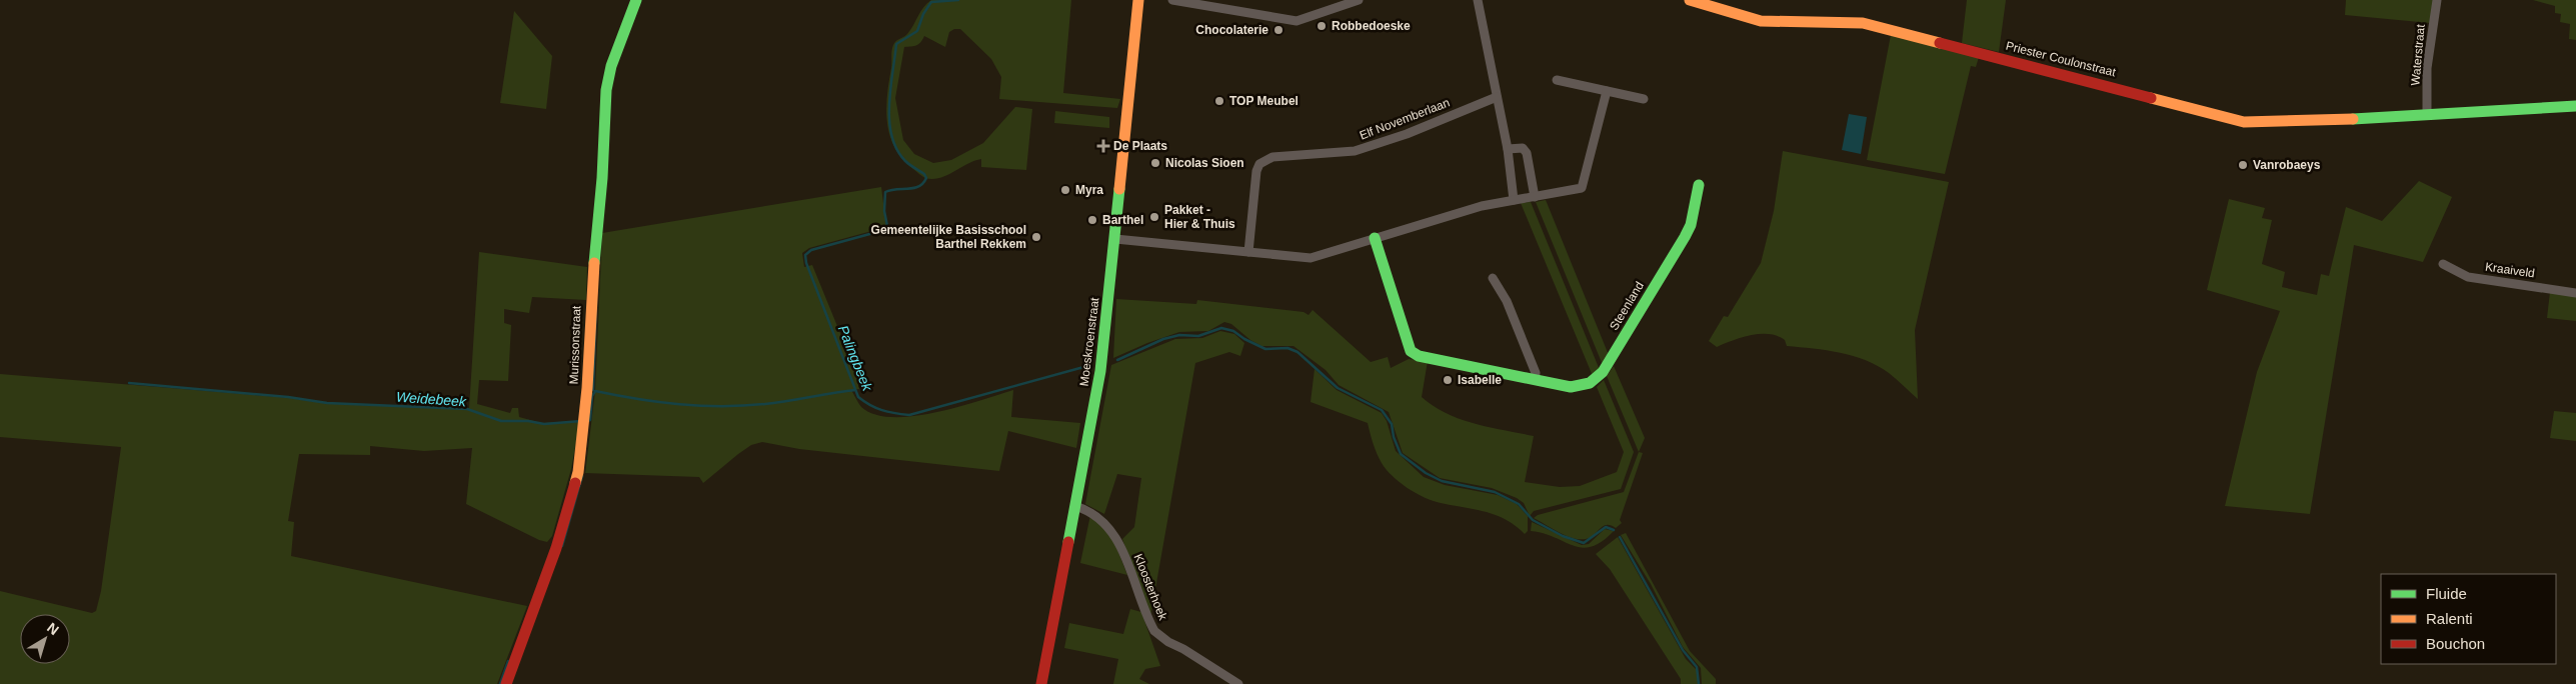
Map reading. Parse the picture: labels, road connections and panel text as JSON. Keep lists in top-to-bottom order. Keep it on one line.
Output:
{"streets":{"street":["Waterstraat","Priester Coulonstraat","Elf Novemberlaan","Kraaiveld","Steenland","Moeskroenstraat","Murissonstraat","Kloosterhoek"]},"crossings":[["Waterstraat","Priester Coulonstraat"],["Moeskroenstraat","Kloosterhoek"]],"water":["Palingbeek","Weidebeek"],"places":{"other":["Robbedoeske","Chocolaterie","TOP Meubel","Nicolas Sioen","Vanrobaeys","Myra","Pakket - Hier & Thuis","Barthel","Gemeentelijke Basisschool Barthel Rekkem","Isabelle"],"health":["De Plaats"]},"legend":["Fluide","Ralenti","Bouchon"],"north":"top right"}
